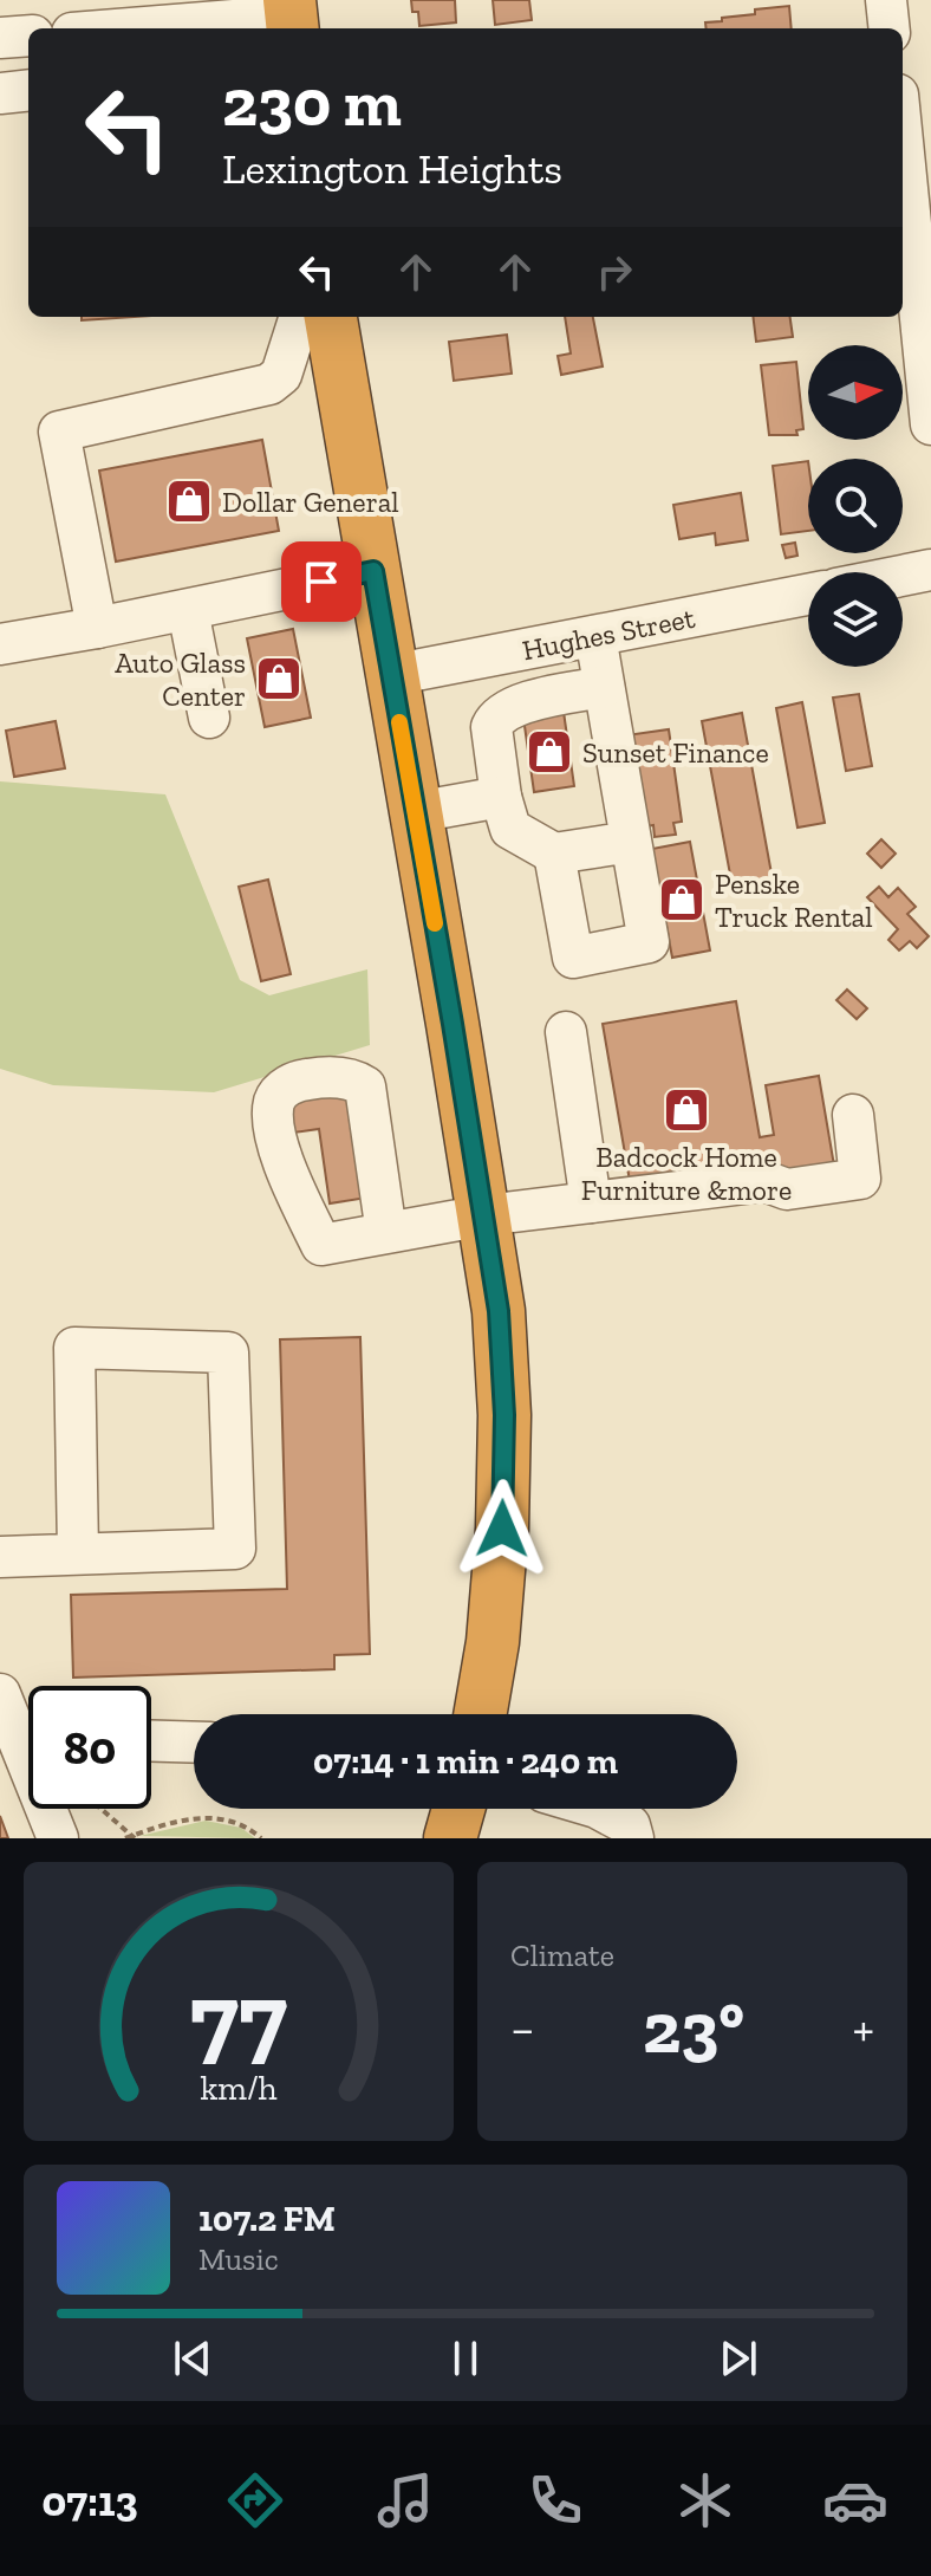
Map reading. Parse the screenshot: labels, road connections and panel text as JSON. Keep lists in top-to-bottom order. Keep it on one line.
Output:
{"streets":{"street":["Hughes Street"]},"places":{"shop":["Dollar General","Auto Glass Center","Sunset Finance","Penske Truck Rental","Badcock Home Furniture &more"]},"north":"right","page":{"turn":["230 m","Lexington Heights"],"limit":"80","trip":"07:14 · 1 min · 240 m","tile":"Climate","heat":["−","23°","+"],"song":["107.2 FM","Music"],"tabs":"07:13","gauge":["77","km/h"]}}
